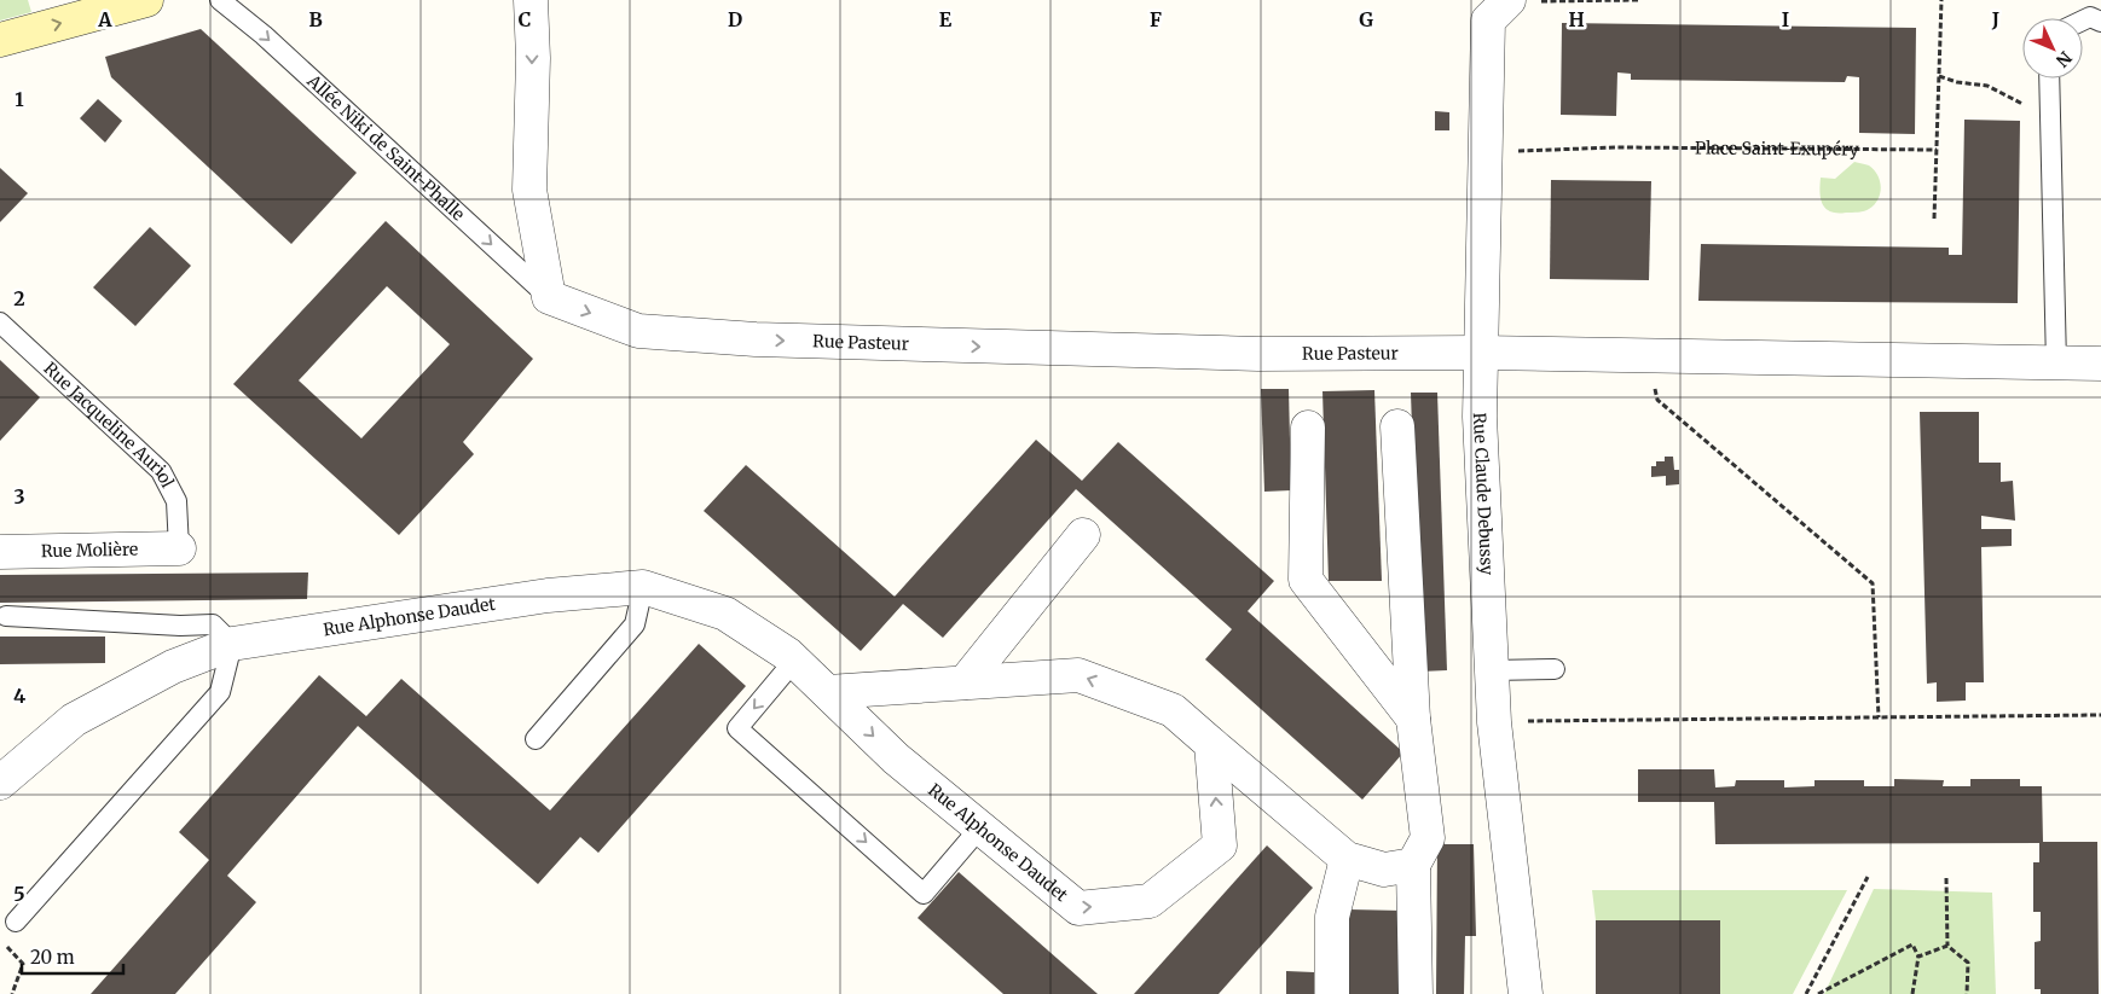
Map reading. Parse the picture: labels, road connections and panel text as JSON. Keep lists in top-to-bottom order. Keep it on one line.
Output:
{"streets":{"street":["Rue Pasteur","Rue Claude Debussy","Rue Molière","Rue Alphonse Daudet"],"lane":["Allée Niki de Saint-Phalle","Rue Jacqueline Auriol"],"path":["Place Saint-Exupéry"]},"crossings":[["Allée Niki de Saint-Phalle","Rue Pasteur"],["Place Saint-Exupéry","Rue Claude Debussy"],["Rue Pasteur","Rue Claude Debussy"],["Rue Jacqueline Auriol","Rue Molière"]],"one_way":["Allée Niki de Saint-Phalle","Rue Pasteur"],"scale_bar":"20 m","north":"bottom right","grid":{"columns":["A","B","C","D","E","F","G","H","I","J"],"rows":["1","2","3","4","5"]}}
